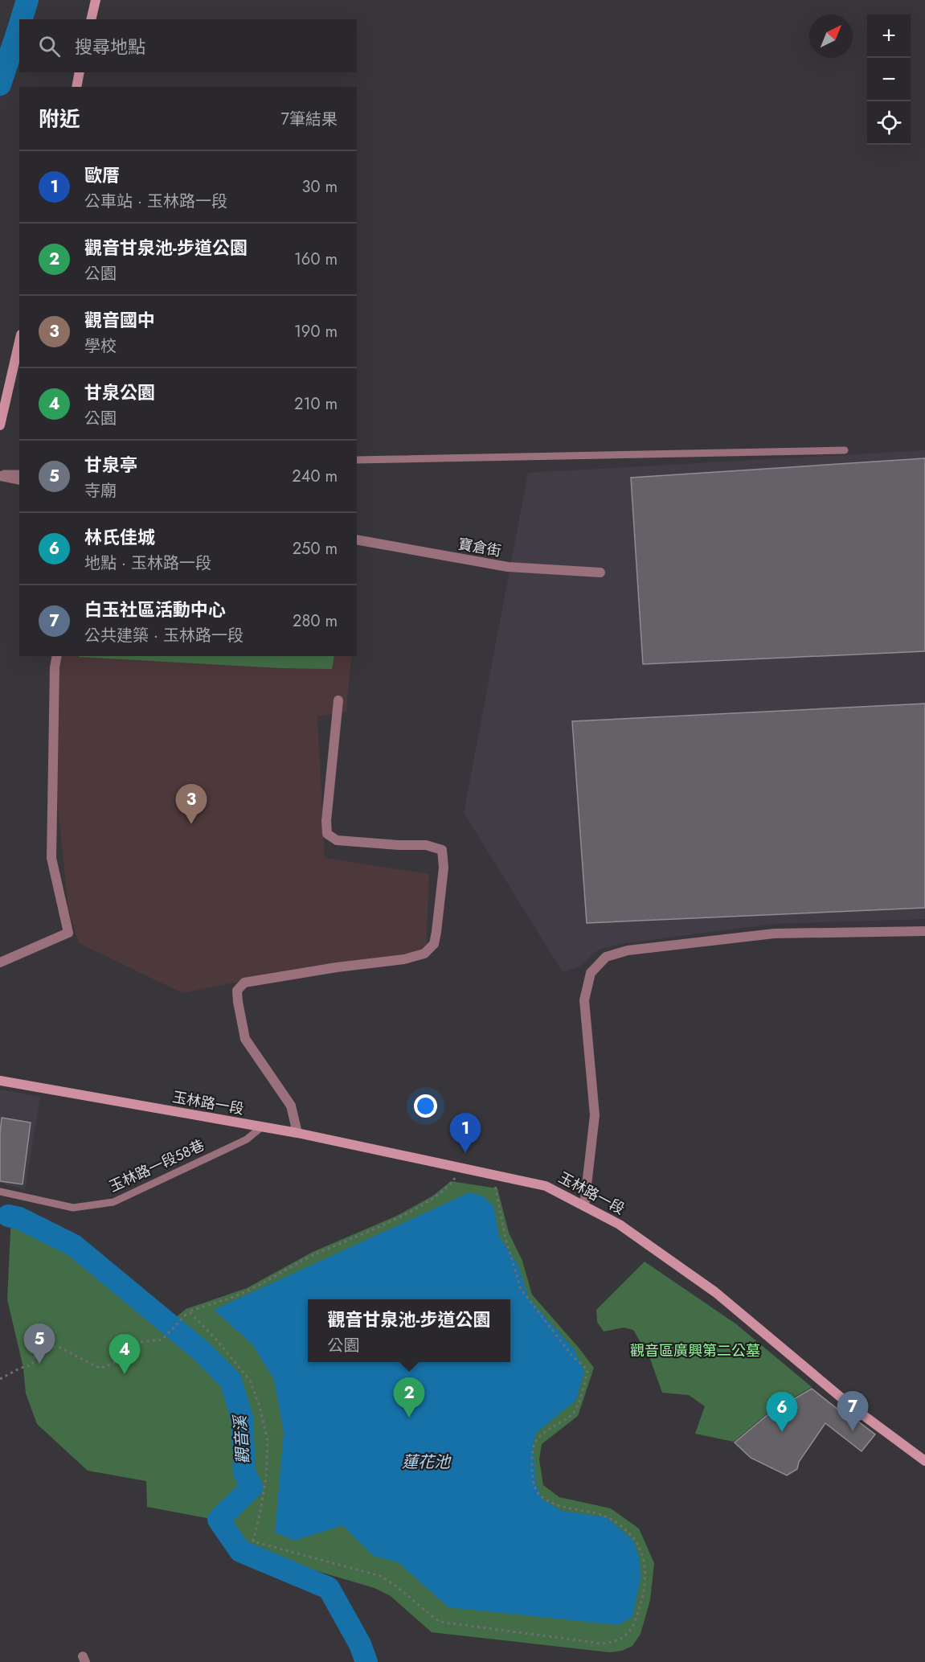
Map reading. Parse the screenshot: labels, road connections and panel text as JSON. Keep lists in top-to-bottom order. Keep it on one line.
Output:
{"streets":{"street":["寶倉街","玉林路一段"],"lane":["玉林路一段58巷"]},"crossings":[["玉林路一段","玉林路一段58巷"]],"water":["觀音溪","蓮花池"],"parks":["觀音區廣興第二公墓"],"north":"top right","page":{"map_buttons":["+","−"],"search":"搜尋地點","heading":["附近","7筆結果"],"list":[{"mark":"1","name":"歐厝","note":"公車站 · 玉林路一段","value":"30 m"},{"mark":"2","name":"觀音甘泉池-步道公園","note":"公園","value":"160 m"},{"mark":"3","name":"觀音國中","note":"學校","value":"190 m"},{"mark":"4","name":"甘泉公園","note":"公園","value":"210 m"},{"mark":"5","name":"甘泉亭","note":"寺廟","value":"240 m"},{"mark":"6","name":"林氏佳城","note":"地點 · 玉林路一段","value":"250 m"},{"mark":"7","name":"白玉社區活動中心","note":"公共建築 · 玉林路一段","value":"280 m"}],"pins":["3","1","5","4","2","7","6"],"popup":["觀音甘泉池-步道公園","公園"]}}
